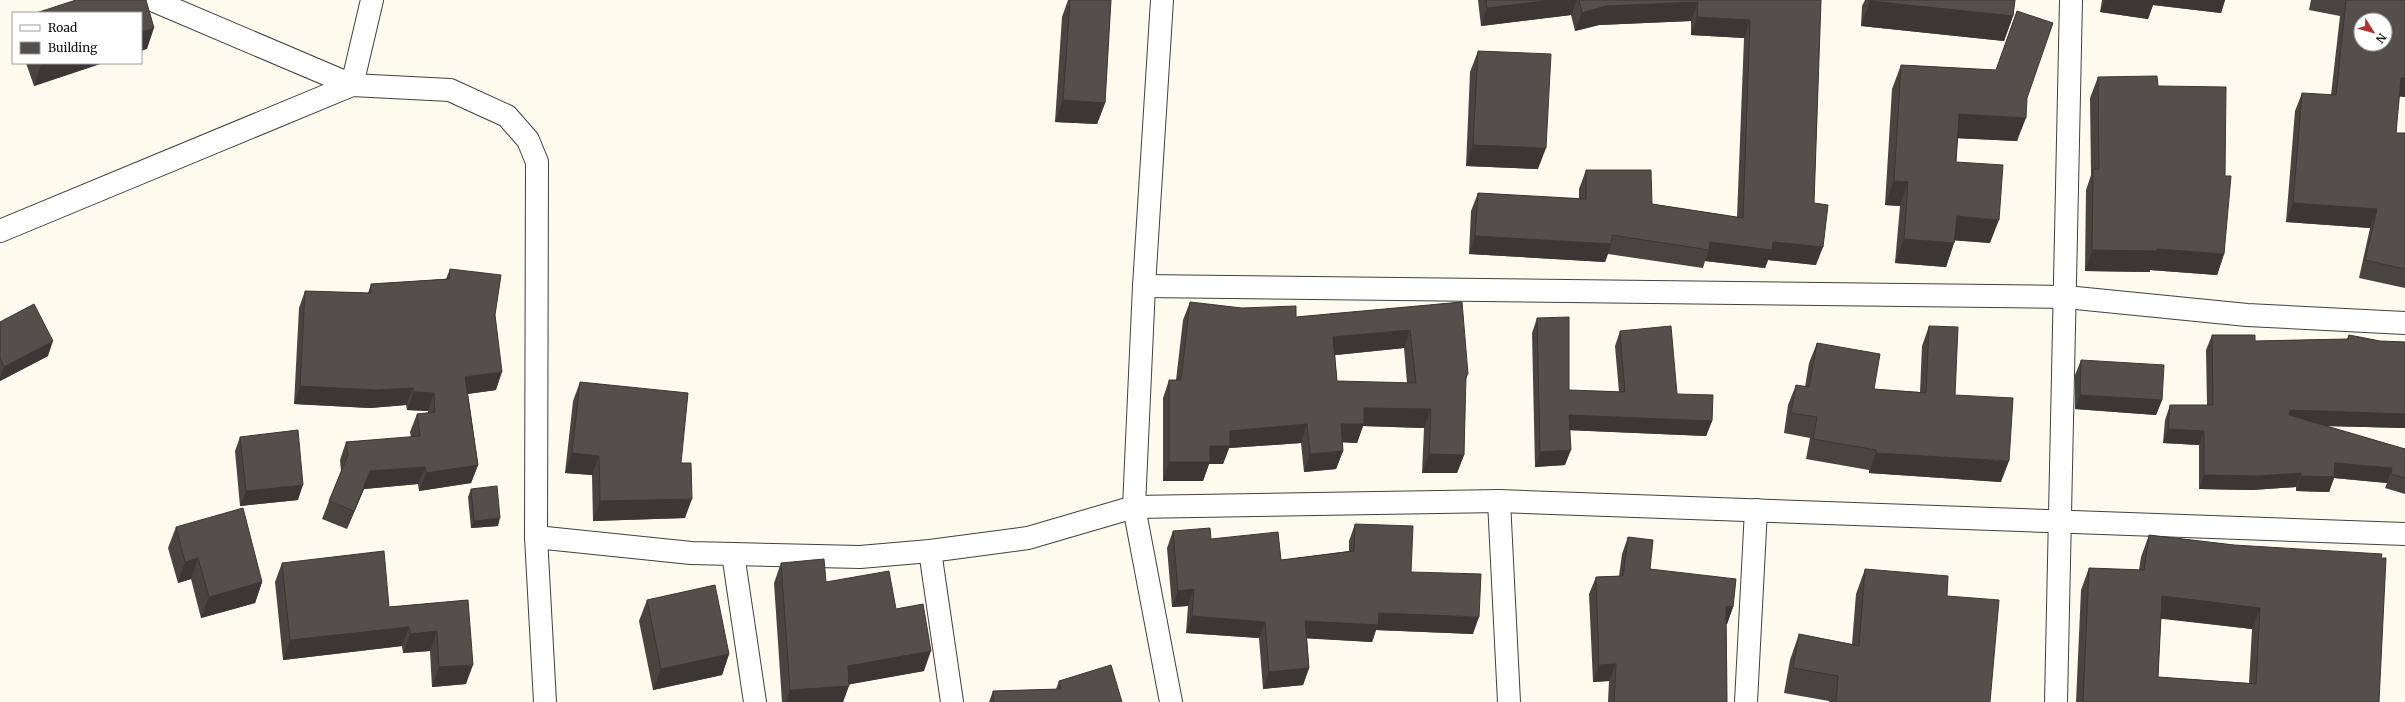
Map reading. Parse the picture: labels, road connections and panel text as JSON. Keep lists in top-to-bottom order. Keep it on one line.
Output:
{"legend":["Road","Building"],"north":"bottom right"}
